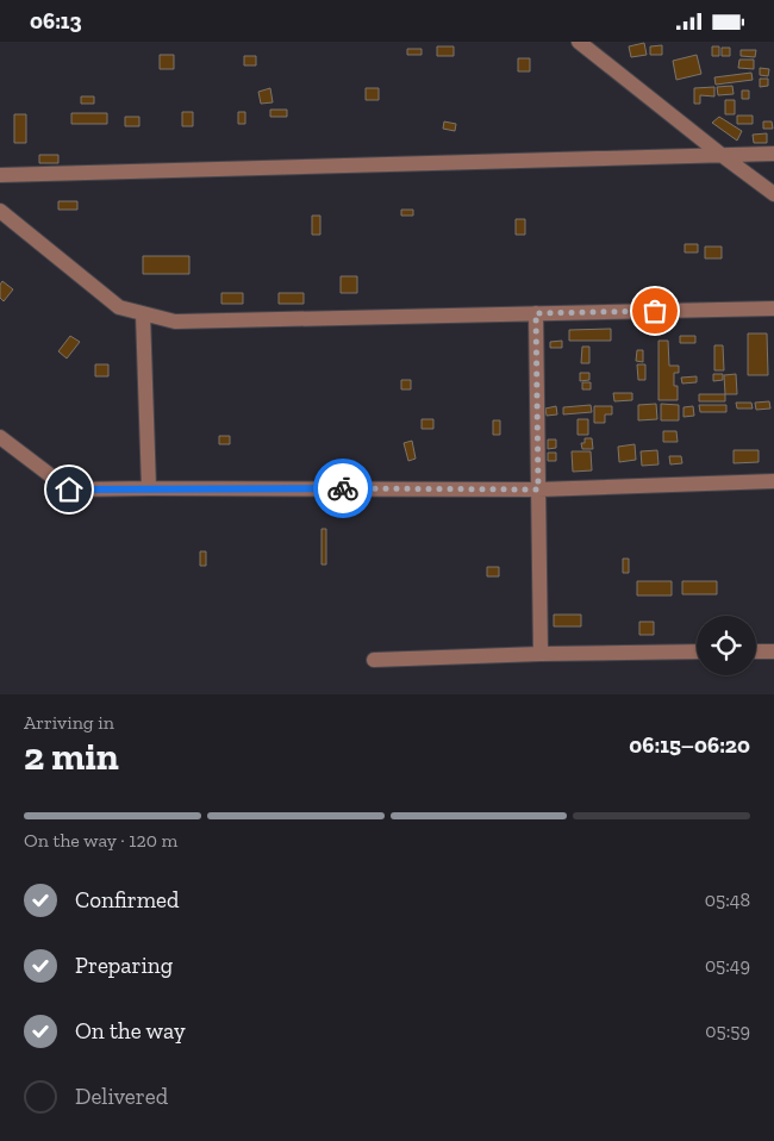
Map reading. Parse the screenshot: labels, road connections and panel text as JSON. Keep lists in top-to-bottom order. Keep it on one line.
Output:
{"page":{"status":"06:13","heading":["2 min","Arriving in","06:15–06:20"],"bar":"On the way · 120 m","list":[["Confirmed","05:48"],["Preparing","05:49"],["On the way","05:59"],"Delivered"]}}
